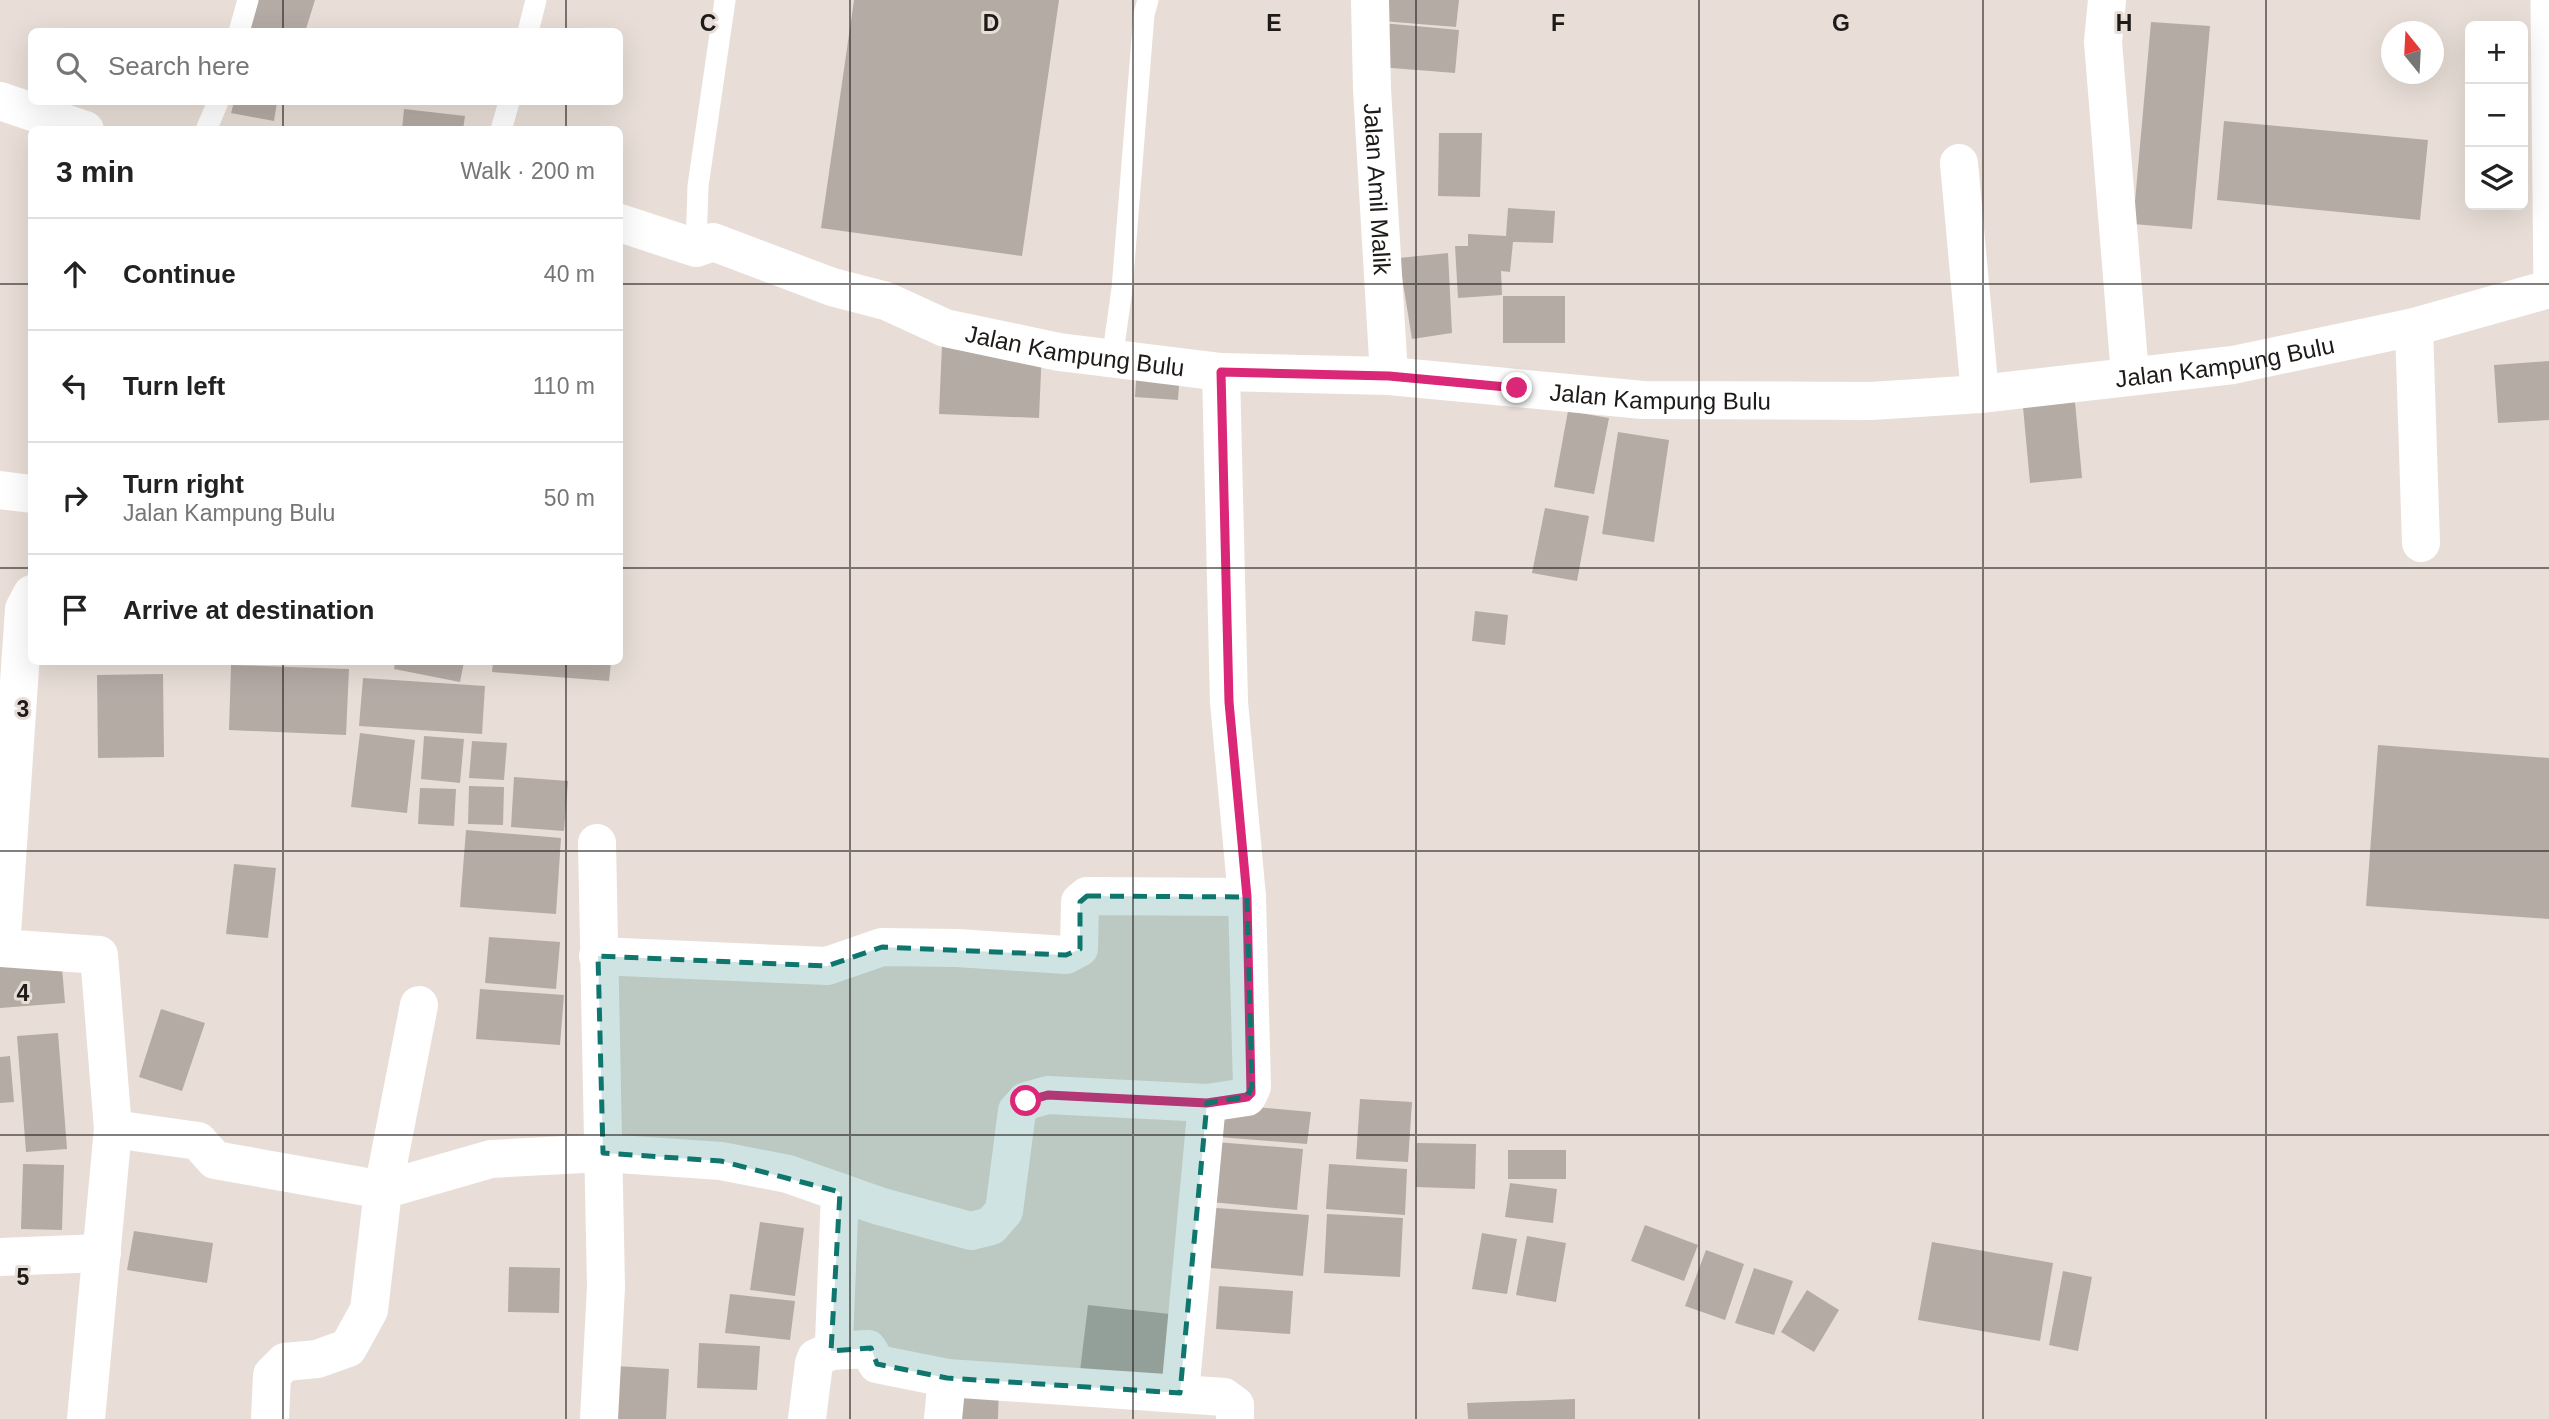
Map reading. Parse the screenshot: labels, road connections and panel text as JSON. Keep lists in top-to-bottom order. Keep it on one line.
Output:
{"streets":{"street":["Jalan Amil Malik","Jalan Kampung Bulu"]},"crossings":[["Jalan Amil Malik","Jalan Kampung Bulu"]],"north":"top","page":{"map_buttons":["+","−"],"search":"Search here","heading":["3 min","Walk · 200 m"],"list":[["Continue","40 m"],["Turn left","110 m"],["Turn right","Jalan Kampung Bulu","50 m"],"Arrive at destination"]},"grid":{"columns":["C","D","E","F","G","H"],"rows":["3","4","5"]}}
